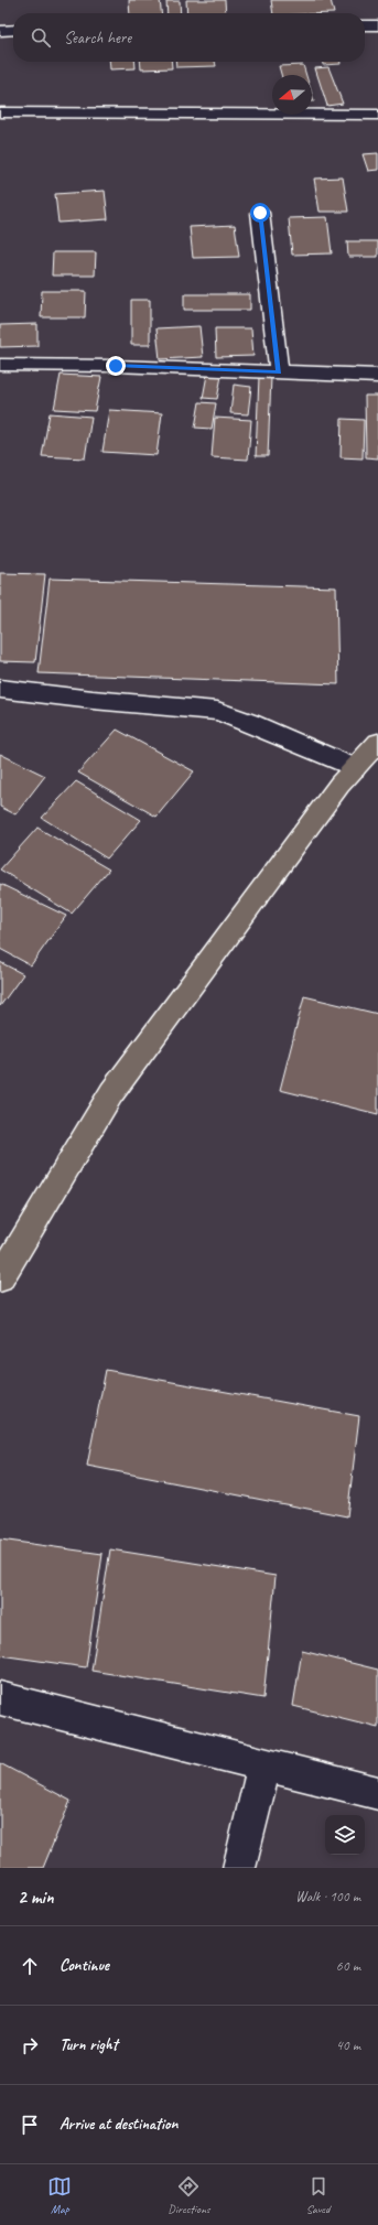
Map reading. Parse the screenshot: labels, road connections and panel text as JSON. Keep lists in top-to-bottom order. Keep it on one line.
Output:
{"north":"left","page":{"search":"Search here","heading":["2 min","Walk · 100 m"],"list":[["Continue","60 m"],["Turn right","40 m"],"Arrive at destination"],"nav":["Map","Directions","Saved"]}}
